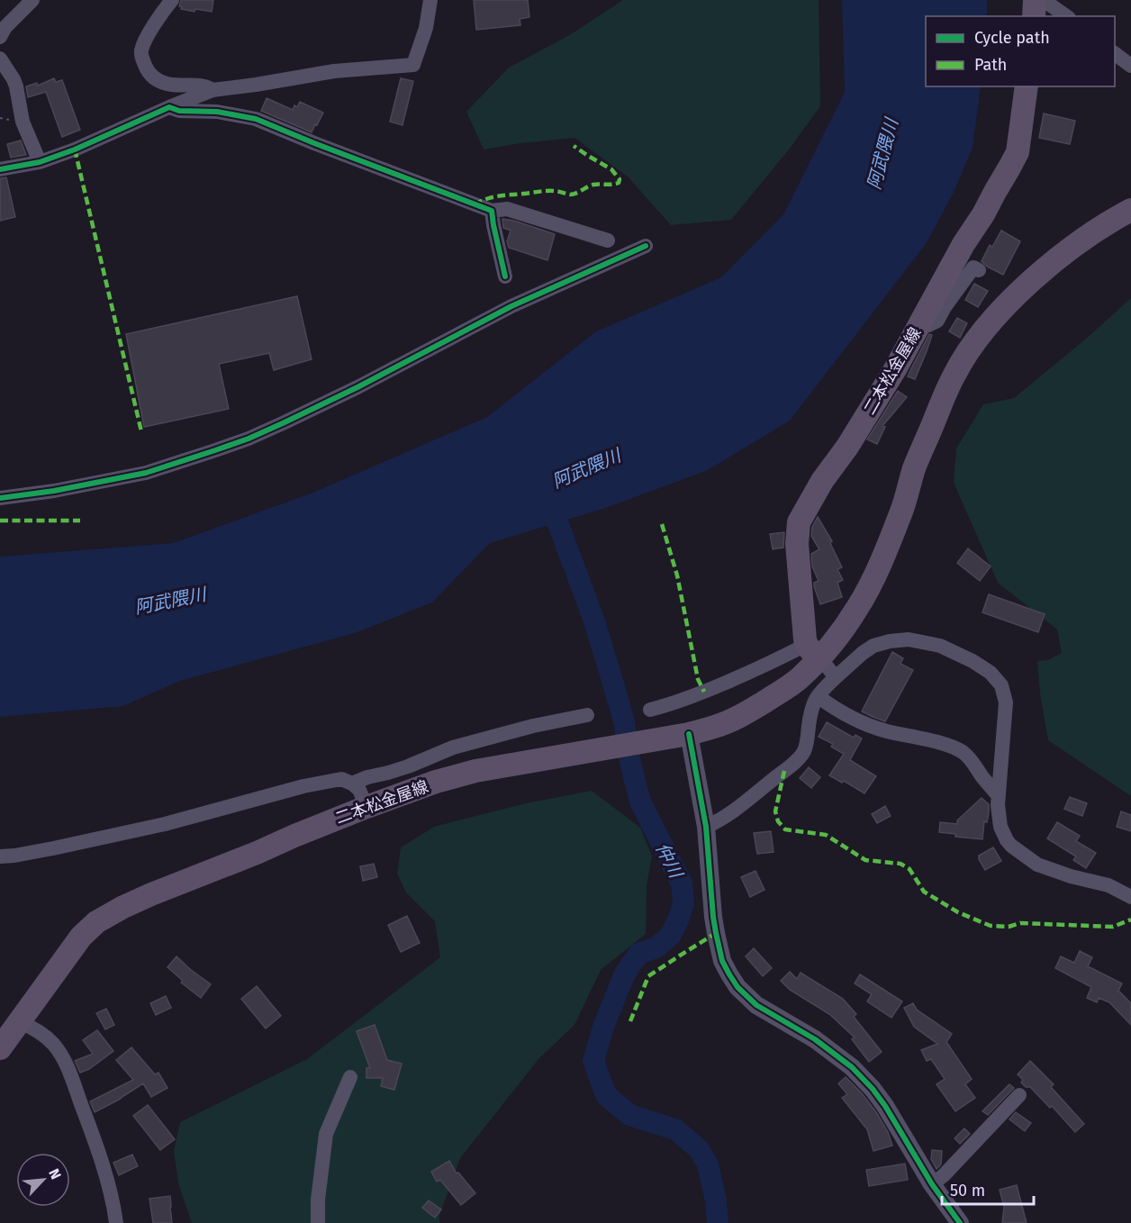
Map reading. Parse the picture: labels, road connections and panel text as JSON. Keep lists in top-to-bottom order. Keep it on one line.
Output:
{"streets":{"main road":["二本松金屋線"]},"water":["阿武隈川","仲川"],"legend":["Cycle path","Path"],"scale_bar":"50 m","north":"top right"}
